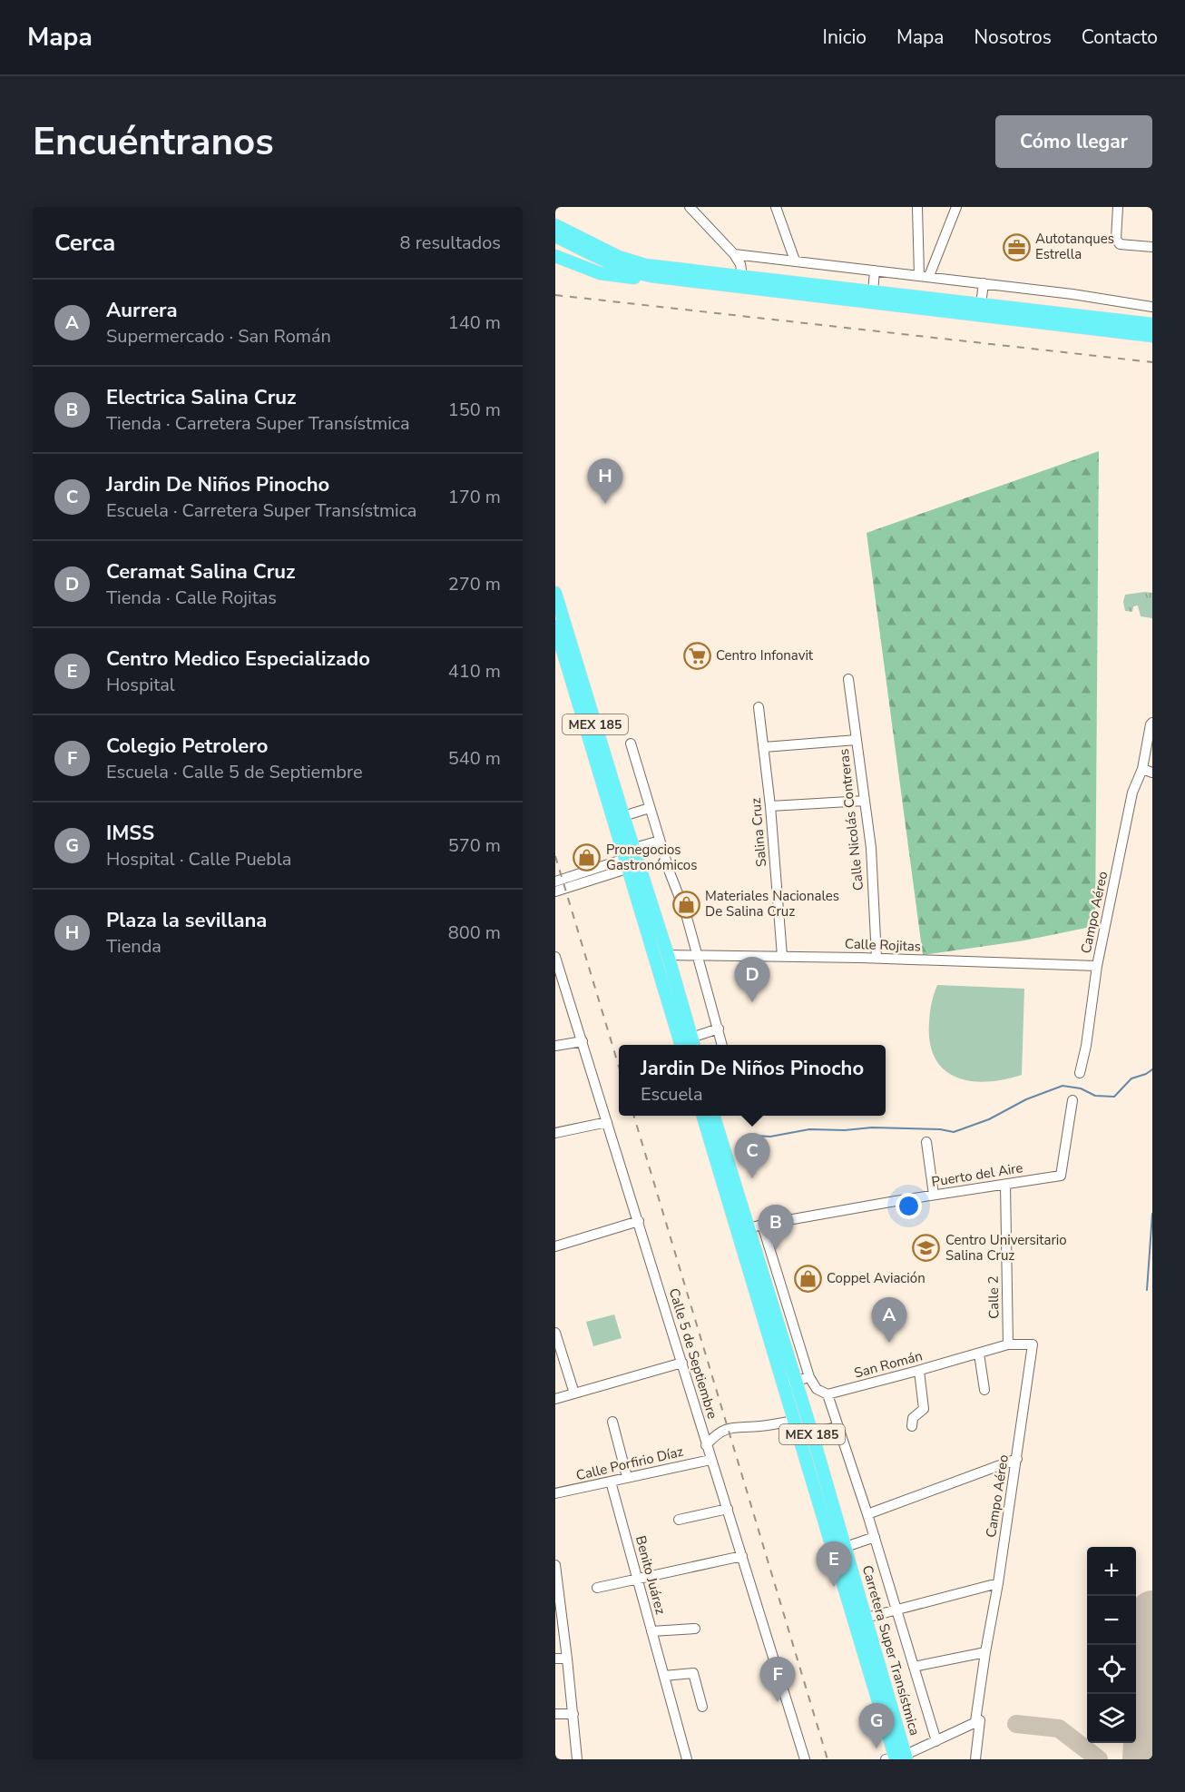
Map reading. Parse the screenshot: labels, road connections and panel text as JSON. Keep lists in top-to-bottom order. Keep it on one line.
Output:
{"streets":{"main road":["MEX 185","Carretera Super Transístmica"],"street":["Calle Nicolás Contreras","Salina Cruz","Campo Aéreo","Calle Rojitas","Puerto del Aire","Calle 2","Calle 5 de Septiembre","San Román","Calle Porfirio Díaz","Benito Juárez"]},"crossings":[["MEX 185","Calle Rojitas"],["Calle Nicolás Contreras","Calle Rojitas"],["Salina Cruz","Calle Rojitas"],["Campo Aéreo","Calle Rojitas"],["Campo Aéreo","San Román"],["Puerto del Aire","Calle 2"],["Puerto del Aire","Carretera Super Transístmica"],["Calle 2","San Román"],["Calle 5 de Septiembre","Calle Porfirio Díaz"],["Calle Porfirio Díaz","Benito Juárez"]],"places":{"office":["Autotanques Estrella"],"supermarket":["Centro Infonavit"],"shop":["Pronegocios Gastronómicos","Materiales Nacionales De Salina Cruz","Coppel Aviación"],"school or university":["Centro Universitario Salina Cruz"]},"page":{"header":"Mapa","nav":["Inicio","Mapa","Nosotros","Contacto"],"buttons":"Cómo llegar","title":"Encuéntranos","heading":["Cerca","8 resultados"],"list":[{"mark":"A","name":"Aurrera","note":"Supermercado · San Román","value":"140 m"},{"mark":"B","name":"Electrica Salina Cruz","note":"Tienda · Carretera Super Transístmica","value":"150 m"},{"mark":"C","name":"Jardin De Niños Pinocho","note":"Escuela · Carretera Super Transístmica","value":"170 m"},{"mark":"D","name":"Ceramat Salina Cruz","note":"Tienda · Calle Rojitas","value":"270 m"},{"mark":"E","name":"Centro Medico Especializado","note":"Hospital","value":"410 m"},{"mark":"F","name":"Colegio Petrolero","note":"Escuela · Calle 5 de Septiembre","value":"540 m"},{"mark":"G","name":"IMSS","note":"Hospital · Calle Puebla","value":"570 m"},{"mark":"H","name":"Plaza la sevillana","note":"Tienda","value":"800 m"}],"pins":["H","D","C","B","A","E","F","G"],"popup":["Jardin De Niños Pinocho","Escuela"],"map_buttons":["+","−"]}}
